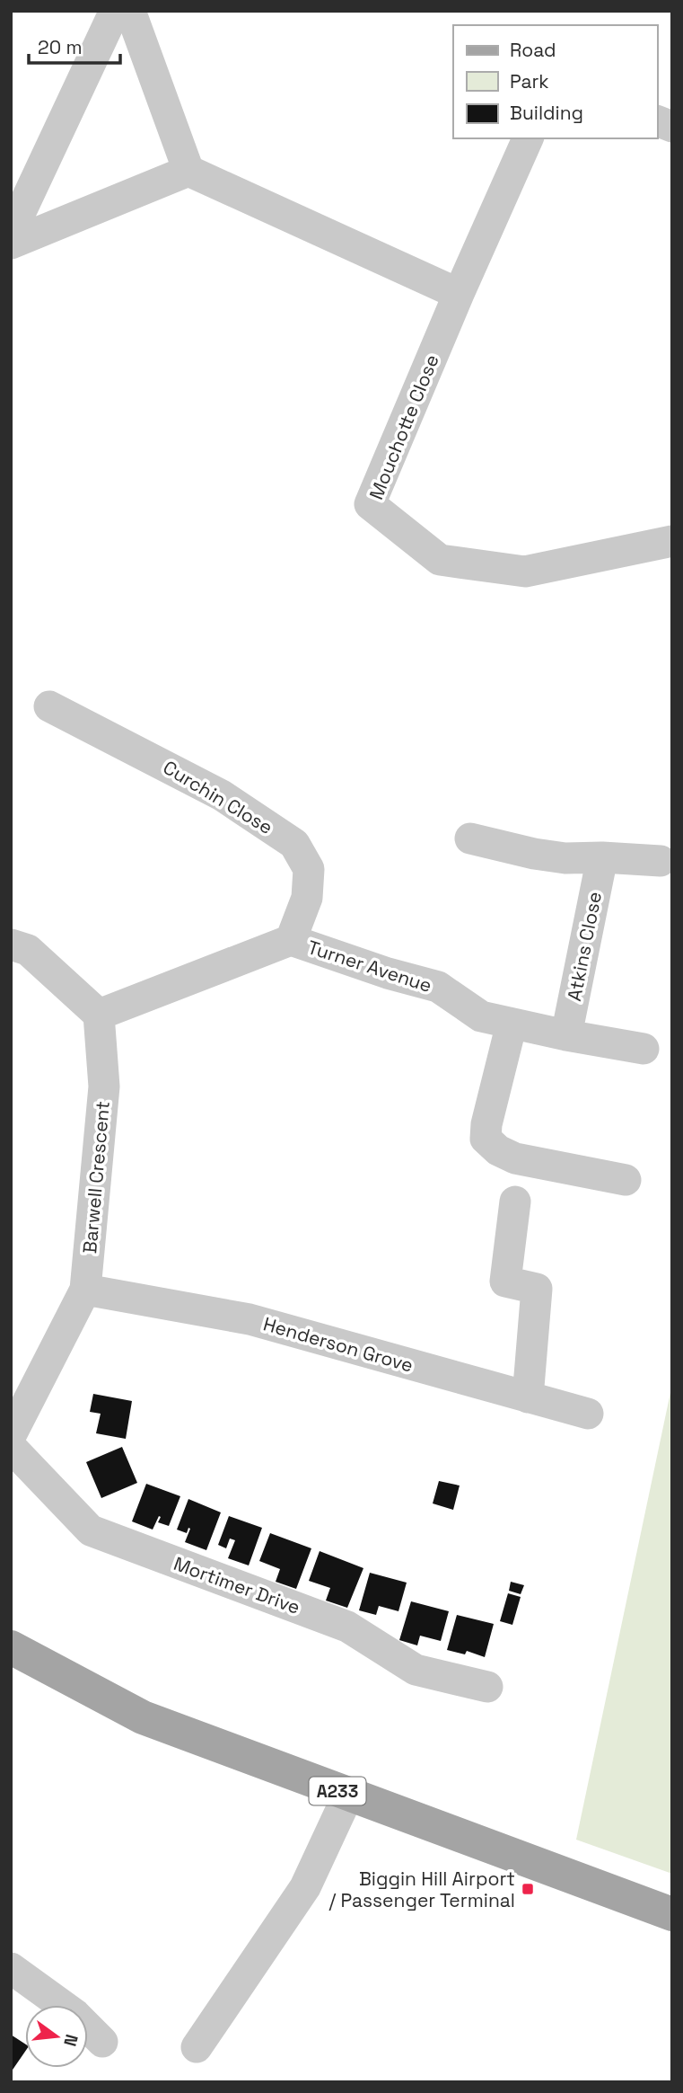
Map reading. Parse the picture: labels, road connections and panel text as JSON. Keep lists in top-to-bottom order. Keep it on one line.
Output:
{"streets":{"main road":["A233"],"street":["Mouchotte Close","Curchin Close","Atkins Close","Turner Avenue","Barwell Crescent","Henderson Grove","Mortimer Drive"]},"crossings":[["Curchin Close","Turner Avenue"],["Atkins Close","Turner Avenue"],["Turner Avenue","Barwell Crescent"],["Barwell Crescent","Henderson Grove"]],"places":{"transit":["Biggin Hill Airport / Passenger Terminal"]},"legend":["Road","Park","Building"],"scale_bar":"20 m","north":"right"}
